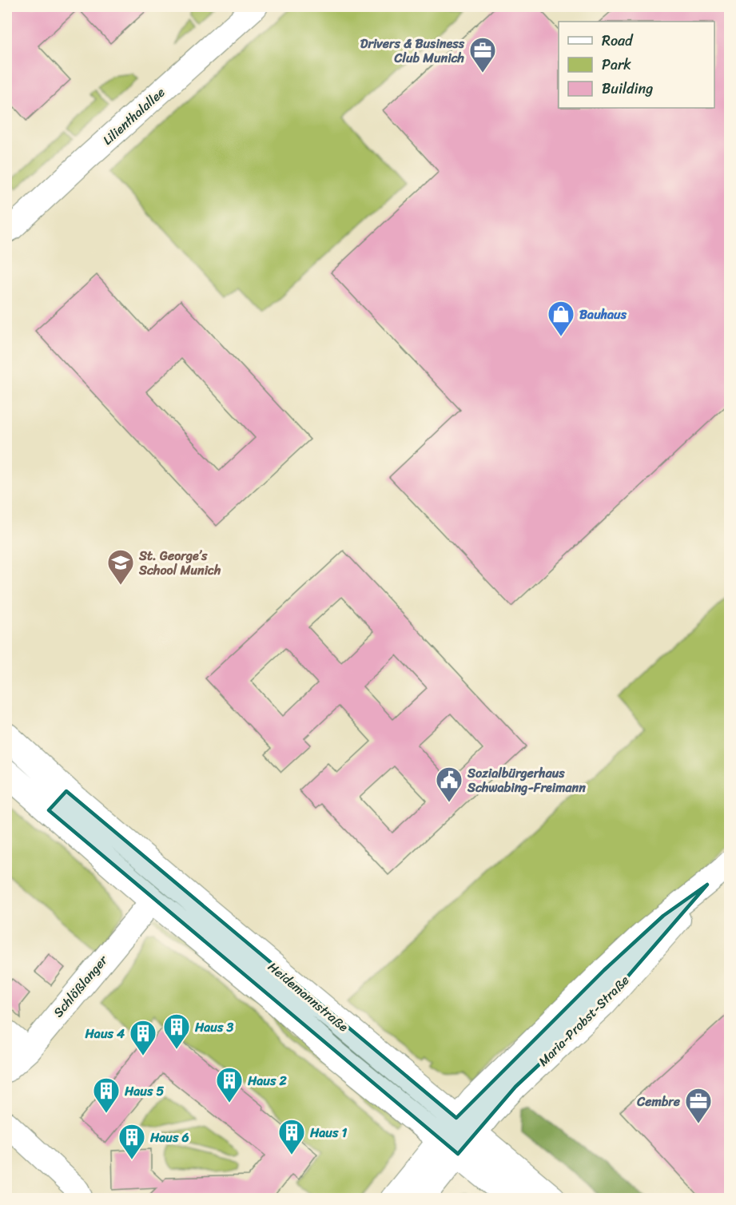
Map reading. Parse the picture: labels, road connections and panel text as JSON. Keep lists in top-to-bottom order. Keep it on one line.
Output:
{"streets":{"main road":["Heidemannstraße"],"street":["Lilienthalallee","Schlößlanger","Maria-Probst-Straße"]},"crossings":[["Schlößlanger","Heidemannstraße"],["Heidemannstraße","Maria-Probst-Straße"]],"places":{"office":["Drivers & Business Club Munich","Cembre"],"shop":["Bauhaus"],"school or university":["St. George’s School Munich"],"public building":["Sozialbürgerhaus Schwabing-Freimann"],"building":["Haus 3","Haus 4","Haus 2","Haus 5","Haus 1","Haus 6"]},"legend":["Road","Park","Building"]}
